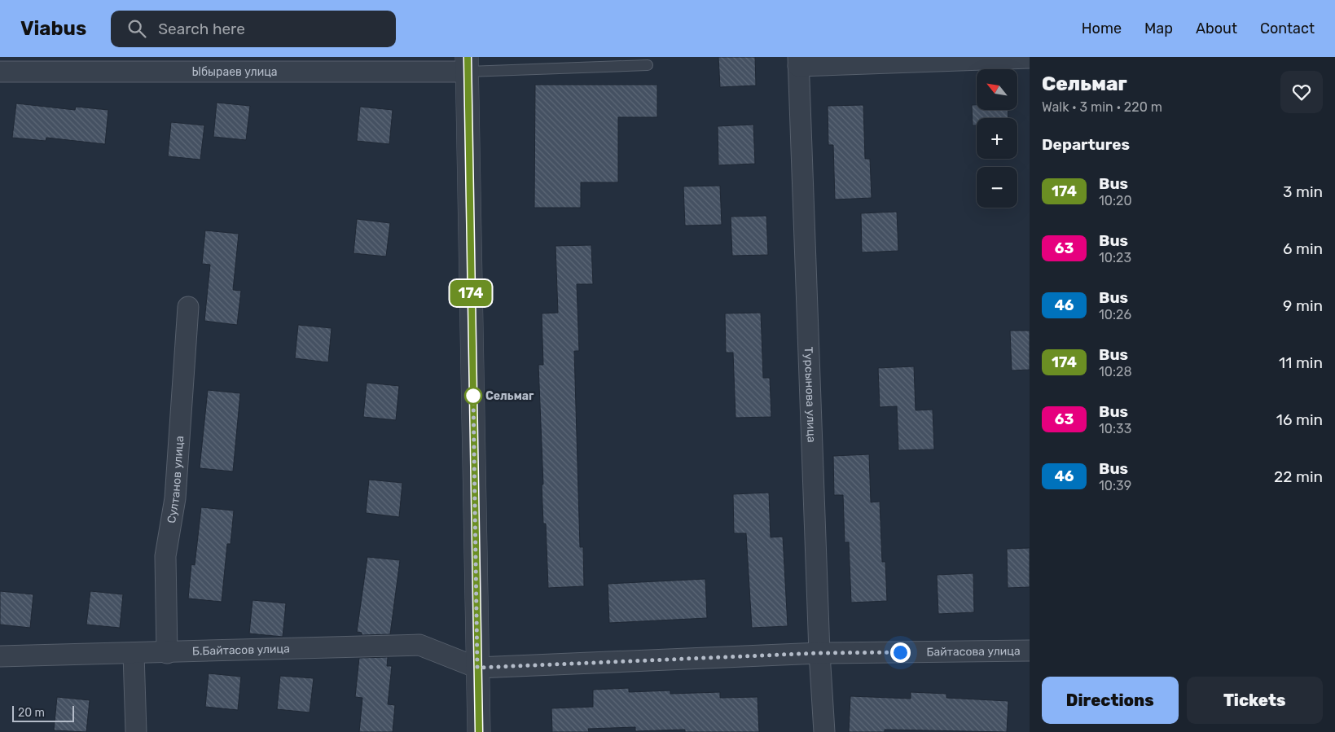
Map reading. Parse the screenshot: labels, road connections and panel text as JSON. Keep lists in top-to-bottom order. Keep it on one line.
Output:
{"streets":{"street":["Ыбыраев улица","Турсынова улица","Султанов улица","Б.Байтасов улица","Байтасова улица"]},"crossings":[["Турсынова улица","Байтасова улица"],["Султанов улица","Б.Байтасов улица"],["Б.Байтасов улица","Байтасова улица"]],"places":["Сельмаг"],"lines":["bus line 174"],"scale_bar":"20 m","north":"top left","page":{"header":"Viabus","search":"Search here","nav":["Home","Map","About","Contact"],"on_map":"174","heading":[["Сельмаг","Walk · 3 min · 220 m"],"Departures"],"map_buttons":["+","−"],"list":[{"mark":"174","name":"Bus","note":"10:20","value":"3 min"},{"mark":"63","name":"Bus","note":"10:23","value":"6 min"},{"mark":"46","name":"Bus","note":"10:26","value":"9 min"},{"mark":"174","name":"Bus","note":"10:28","value":"11 min"},{"mark":"63","name":"Bus","note":"10:33","value":"16 min"},{"mark":"46","name":"Bus","note":"10:39","value":"22 min"}],"buttons":["Directions","Tickets"],"scale":"20 m"}}
